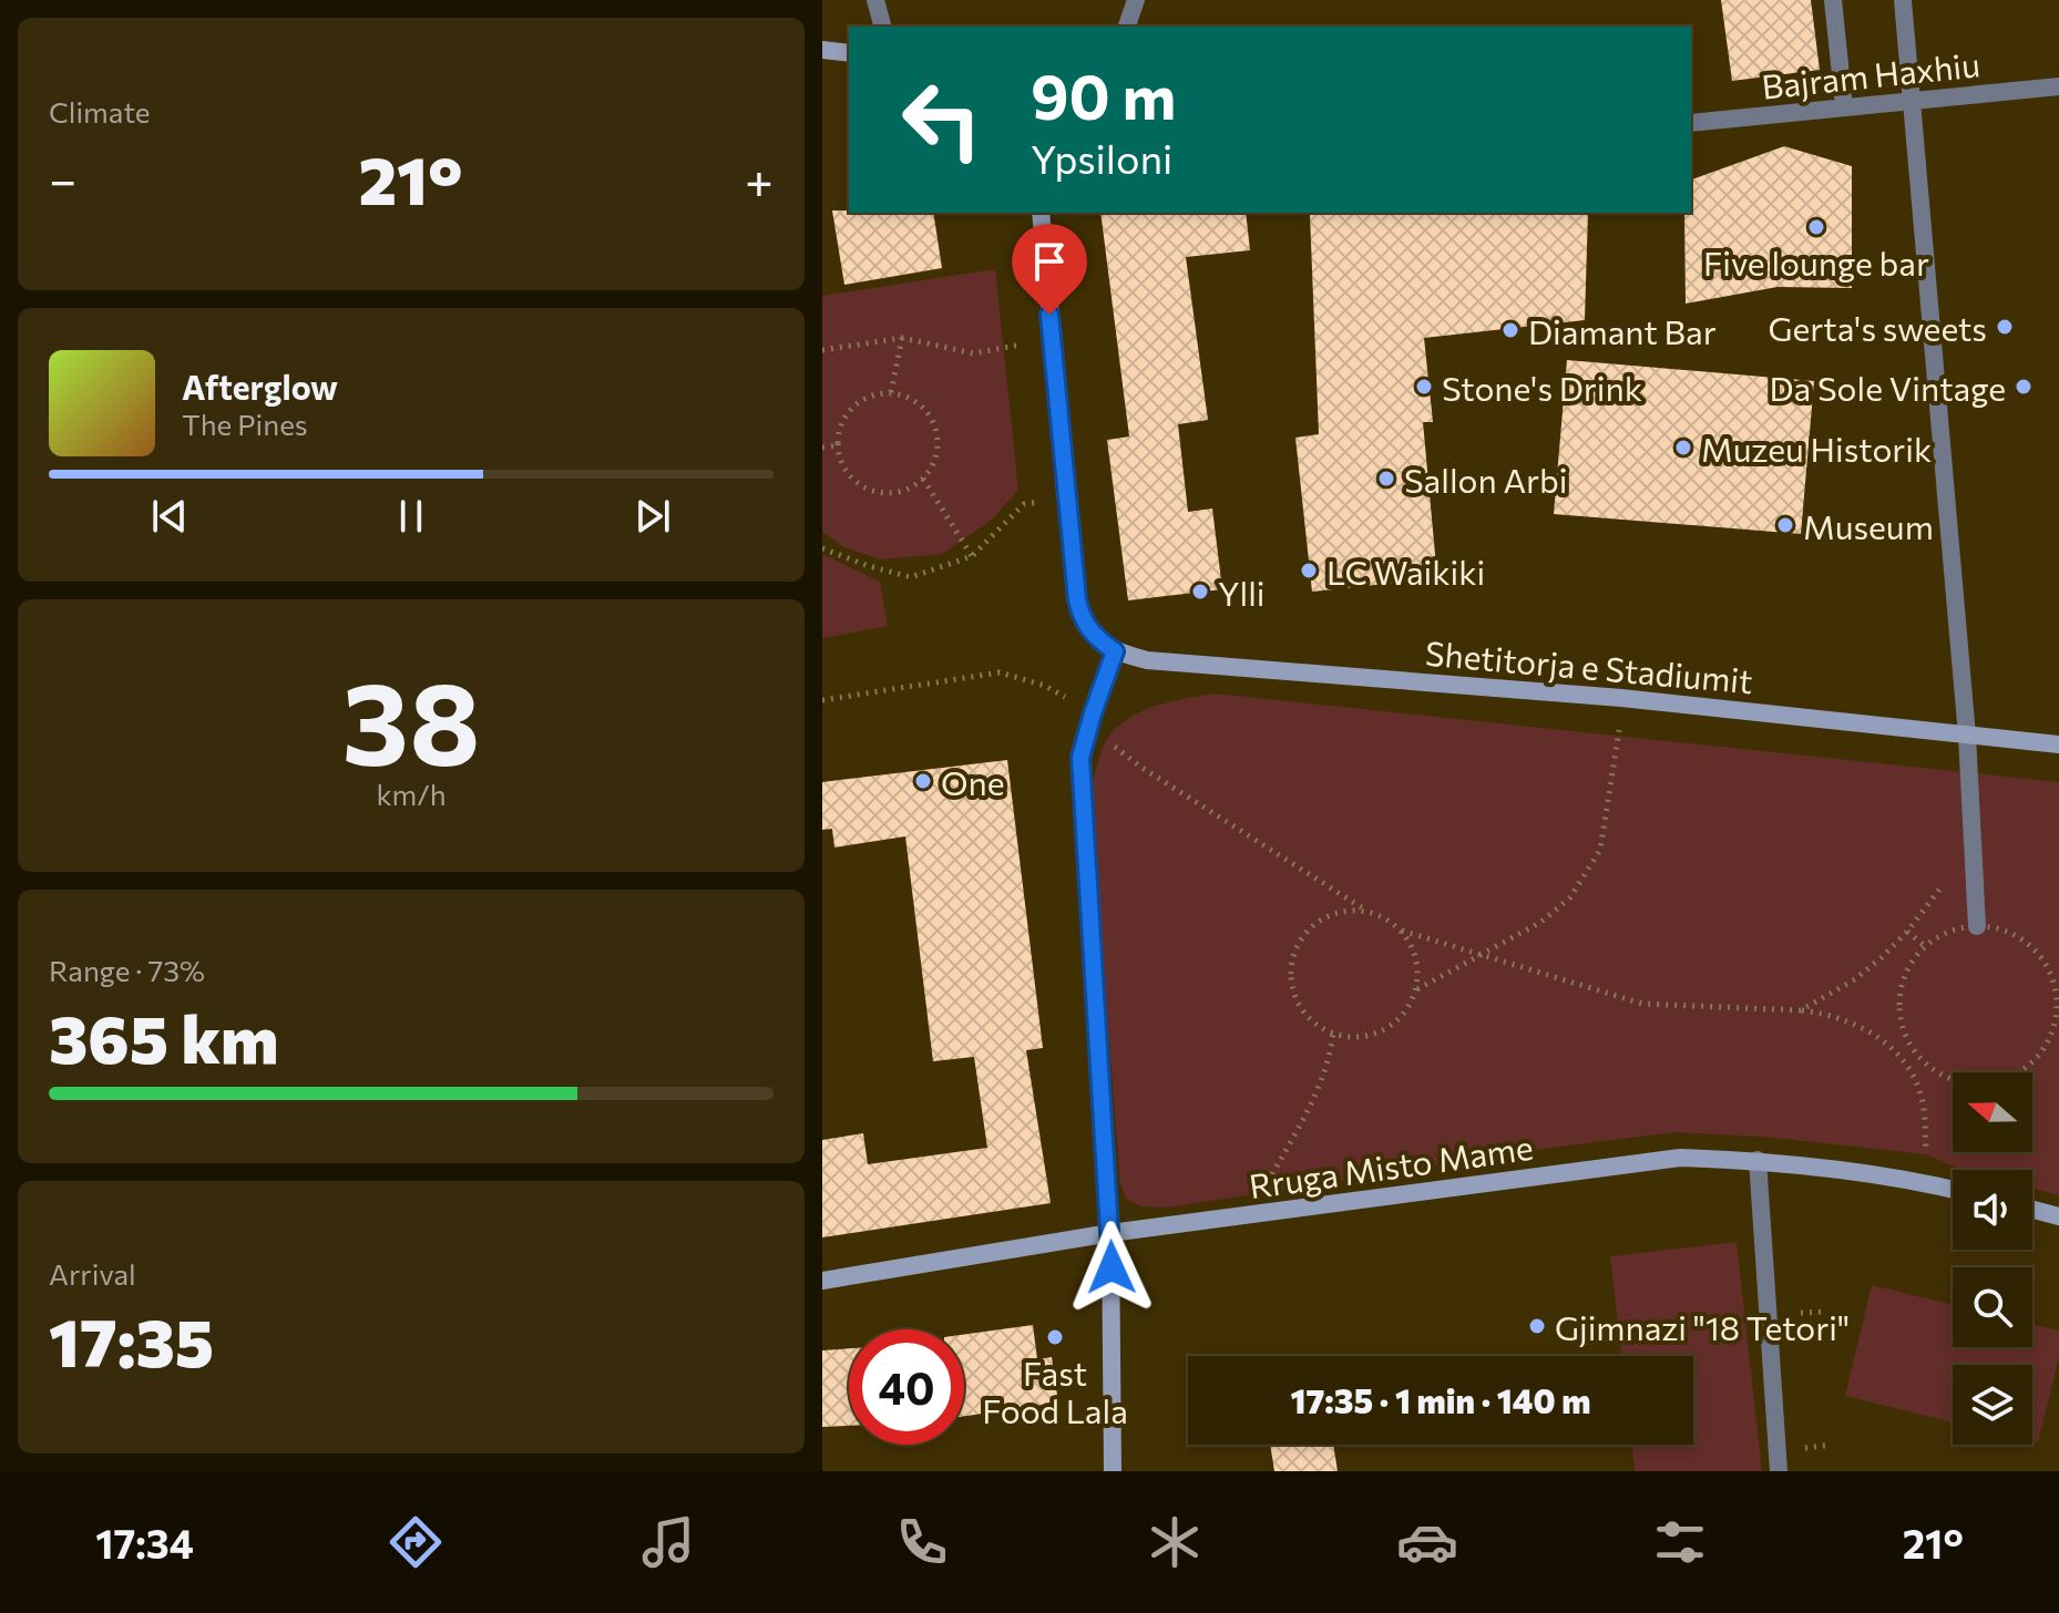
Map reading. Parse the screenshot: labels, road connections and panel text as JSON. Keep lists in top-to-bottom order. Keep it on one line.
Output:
{"streets":{"main road":["Shetitorja e Stadiumit","Rruga Misto Mame"],"street":["Bajram Haxhiu"]},"places":["Five lounge bar","Gerta's sweets","Diamant Bar","Stone's Drink","Da Sole Vintage","Muzeu Historik","Sallon Arbi","Museum","LC Waikiki","Ylli","One","Gjimnazi \"18 Tetori\"","Fast Food Lala"],"north":"left","page":{"tile":["Climate",["38","km/h"],["Range · 73%","365 km"],["Arrival","17:35"]],"turn":["90 m","Ypsiloni"],"heat":["−","21°","+"],"song":["Afterglow","The Pines"],"limit":"40","trip":"17:35 · 1 min · 140 m","tabs":["17:34","21°"]}}
